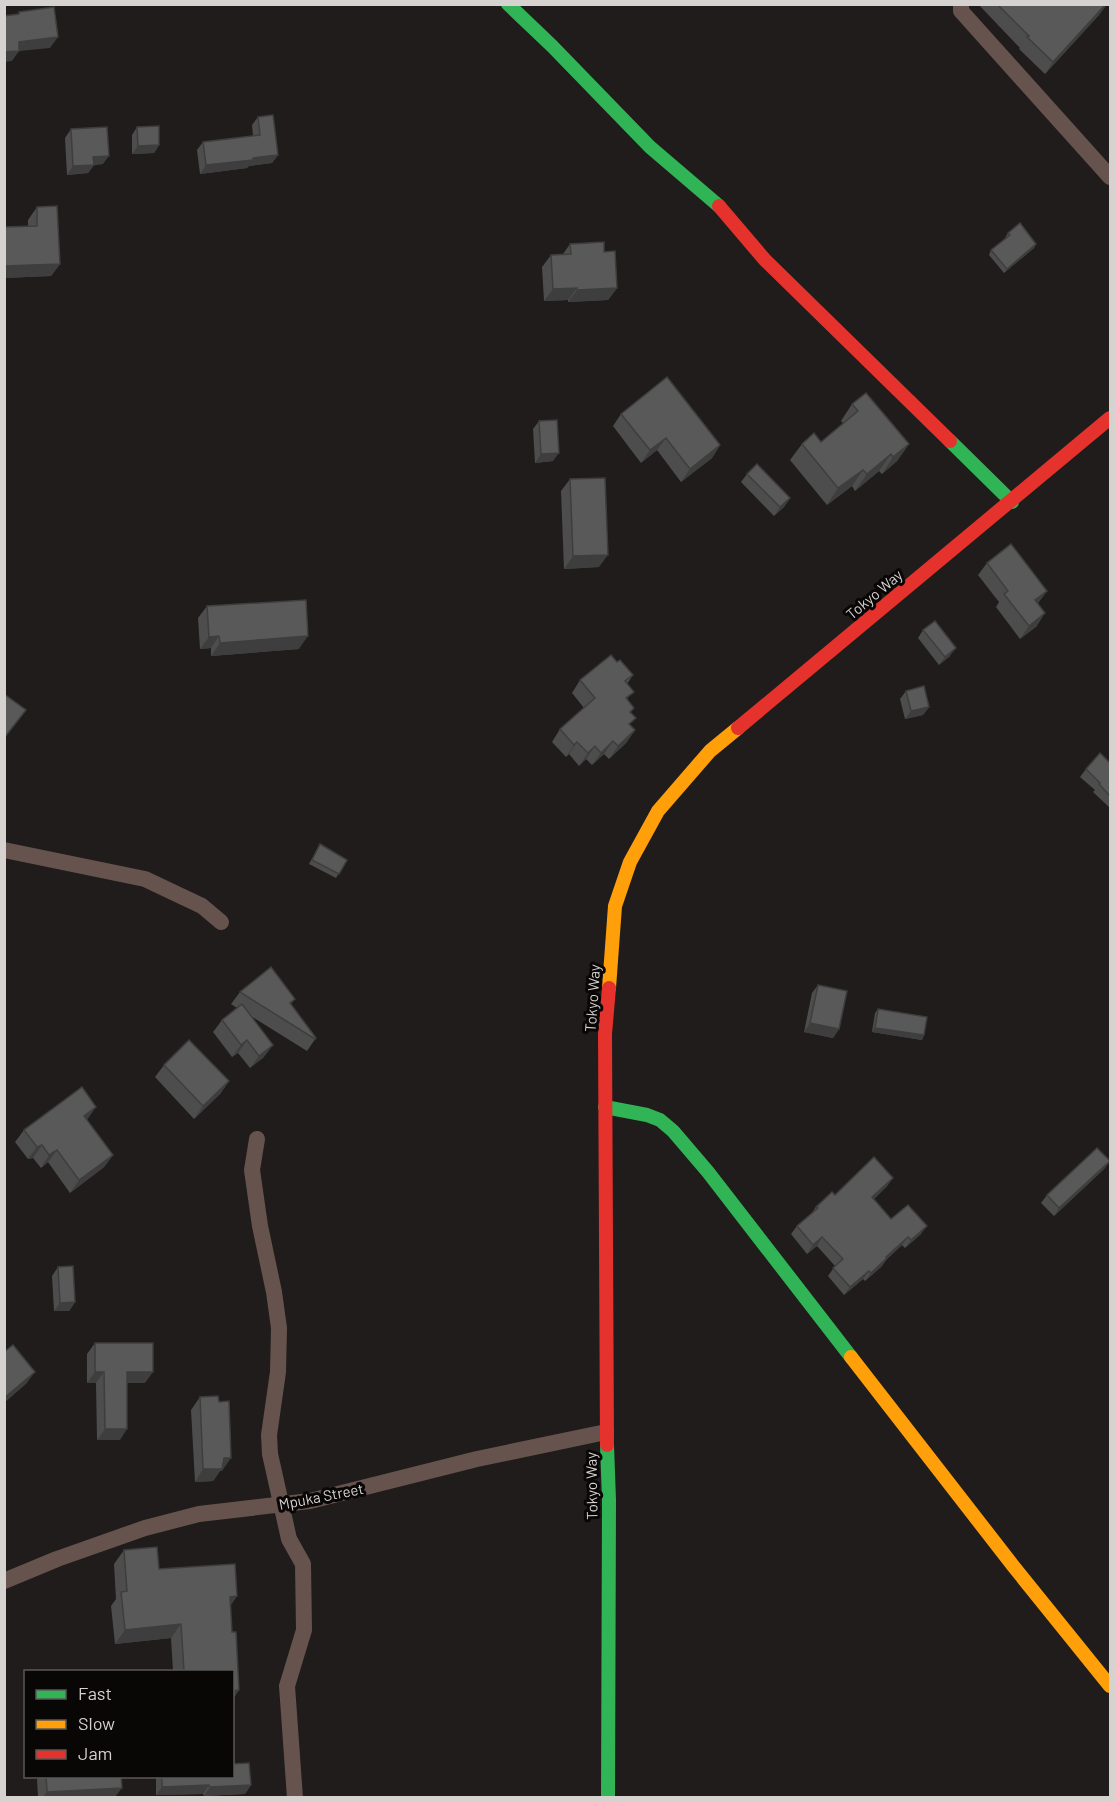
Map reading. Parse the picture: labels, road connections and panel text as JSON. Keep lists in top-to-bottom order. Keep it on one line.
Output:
{"streets":{"street":["Tokyo Way","Mpuka Street"]},"crossings":[["Tokyo Way","Mpuka Street"]],"legend":["Fast","Slow","Jam"]}
